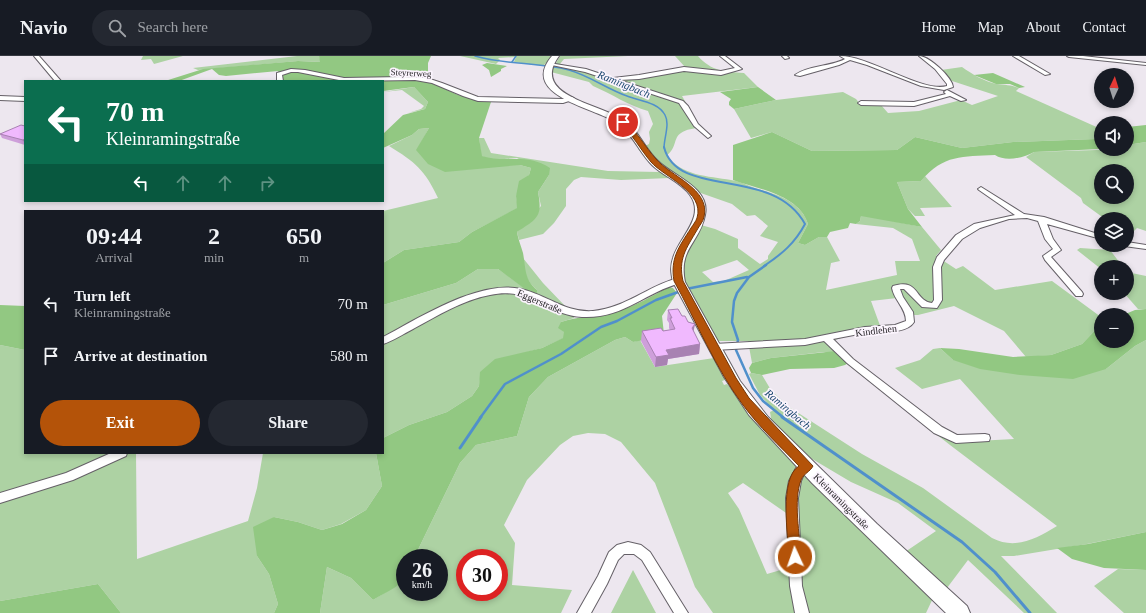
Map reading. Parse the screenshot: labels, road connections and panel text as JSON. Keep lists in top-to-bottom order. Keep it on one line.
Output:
{"streets":{"main road":["Kleinramingstraße"],"street":["Steyrerweg","Eggerstraße","Kindlehen"]},"crossings":[["Steyrerweg","Kleinramingstraße"],["Eggerstraße","Kleinramingstraße"],["Kindlehen","Kleinramingstraße"]],"water":["Ramingbach"],"north":"top","page":{"header":"Navio","search":"Search here","nav":["Home","Map","About","Contact"],"map_buttons":["+","−"],"turn":["70 m","Kleinramingstraße"],"eta":["09:44","Arrival","2","min","650","m"],"list":[{"name":"Turn left","note":"Kleinramingstraße","value":"70 m"},{"name":"Arrive at destination","value":"580 m"}],"buttons":["Exit","Share"],"speed":"26 km/h","limit":"30"}}
